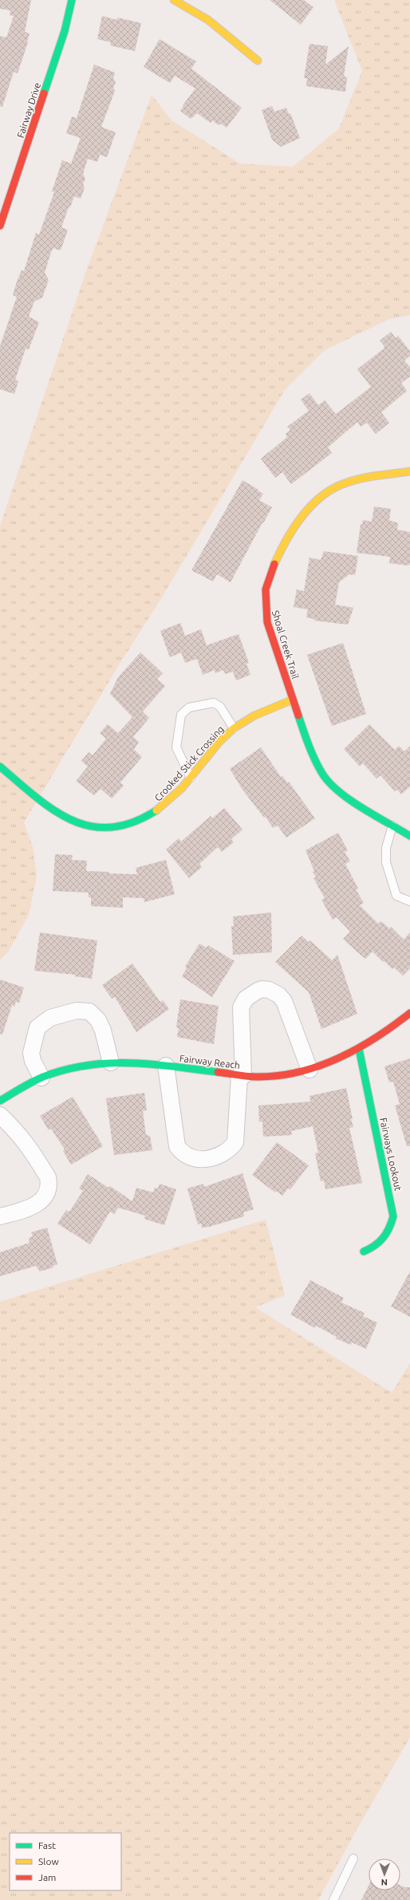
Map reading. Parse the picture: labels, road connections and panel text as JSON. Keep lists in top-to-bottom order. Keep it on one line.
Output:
{"streets":{"street":["Fairway Drive","Shoal Creek Trail","Crooked Stick Crossing","Fairway Reach","Fairways Lookout"]},"crossings":[["Shoal Creek Trail","Crooked Stick Crossing"],["Fairway Reach","Fairways Lookout"]],"legend":["Fast","Slow","Jam"],"north":"bottom"}
